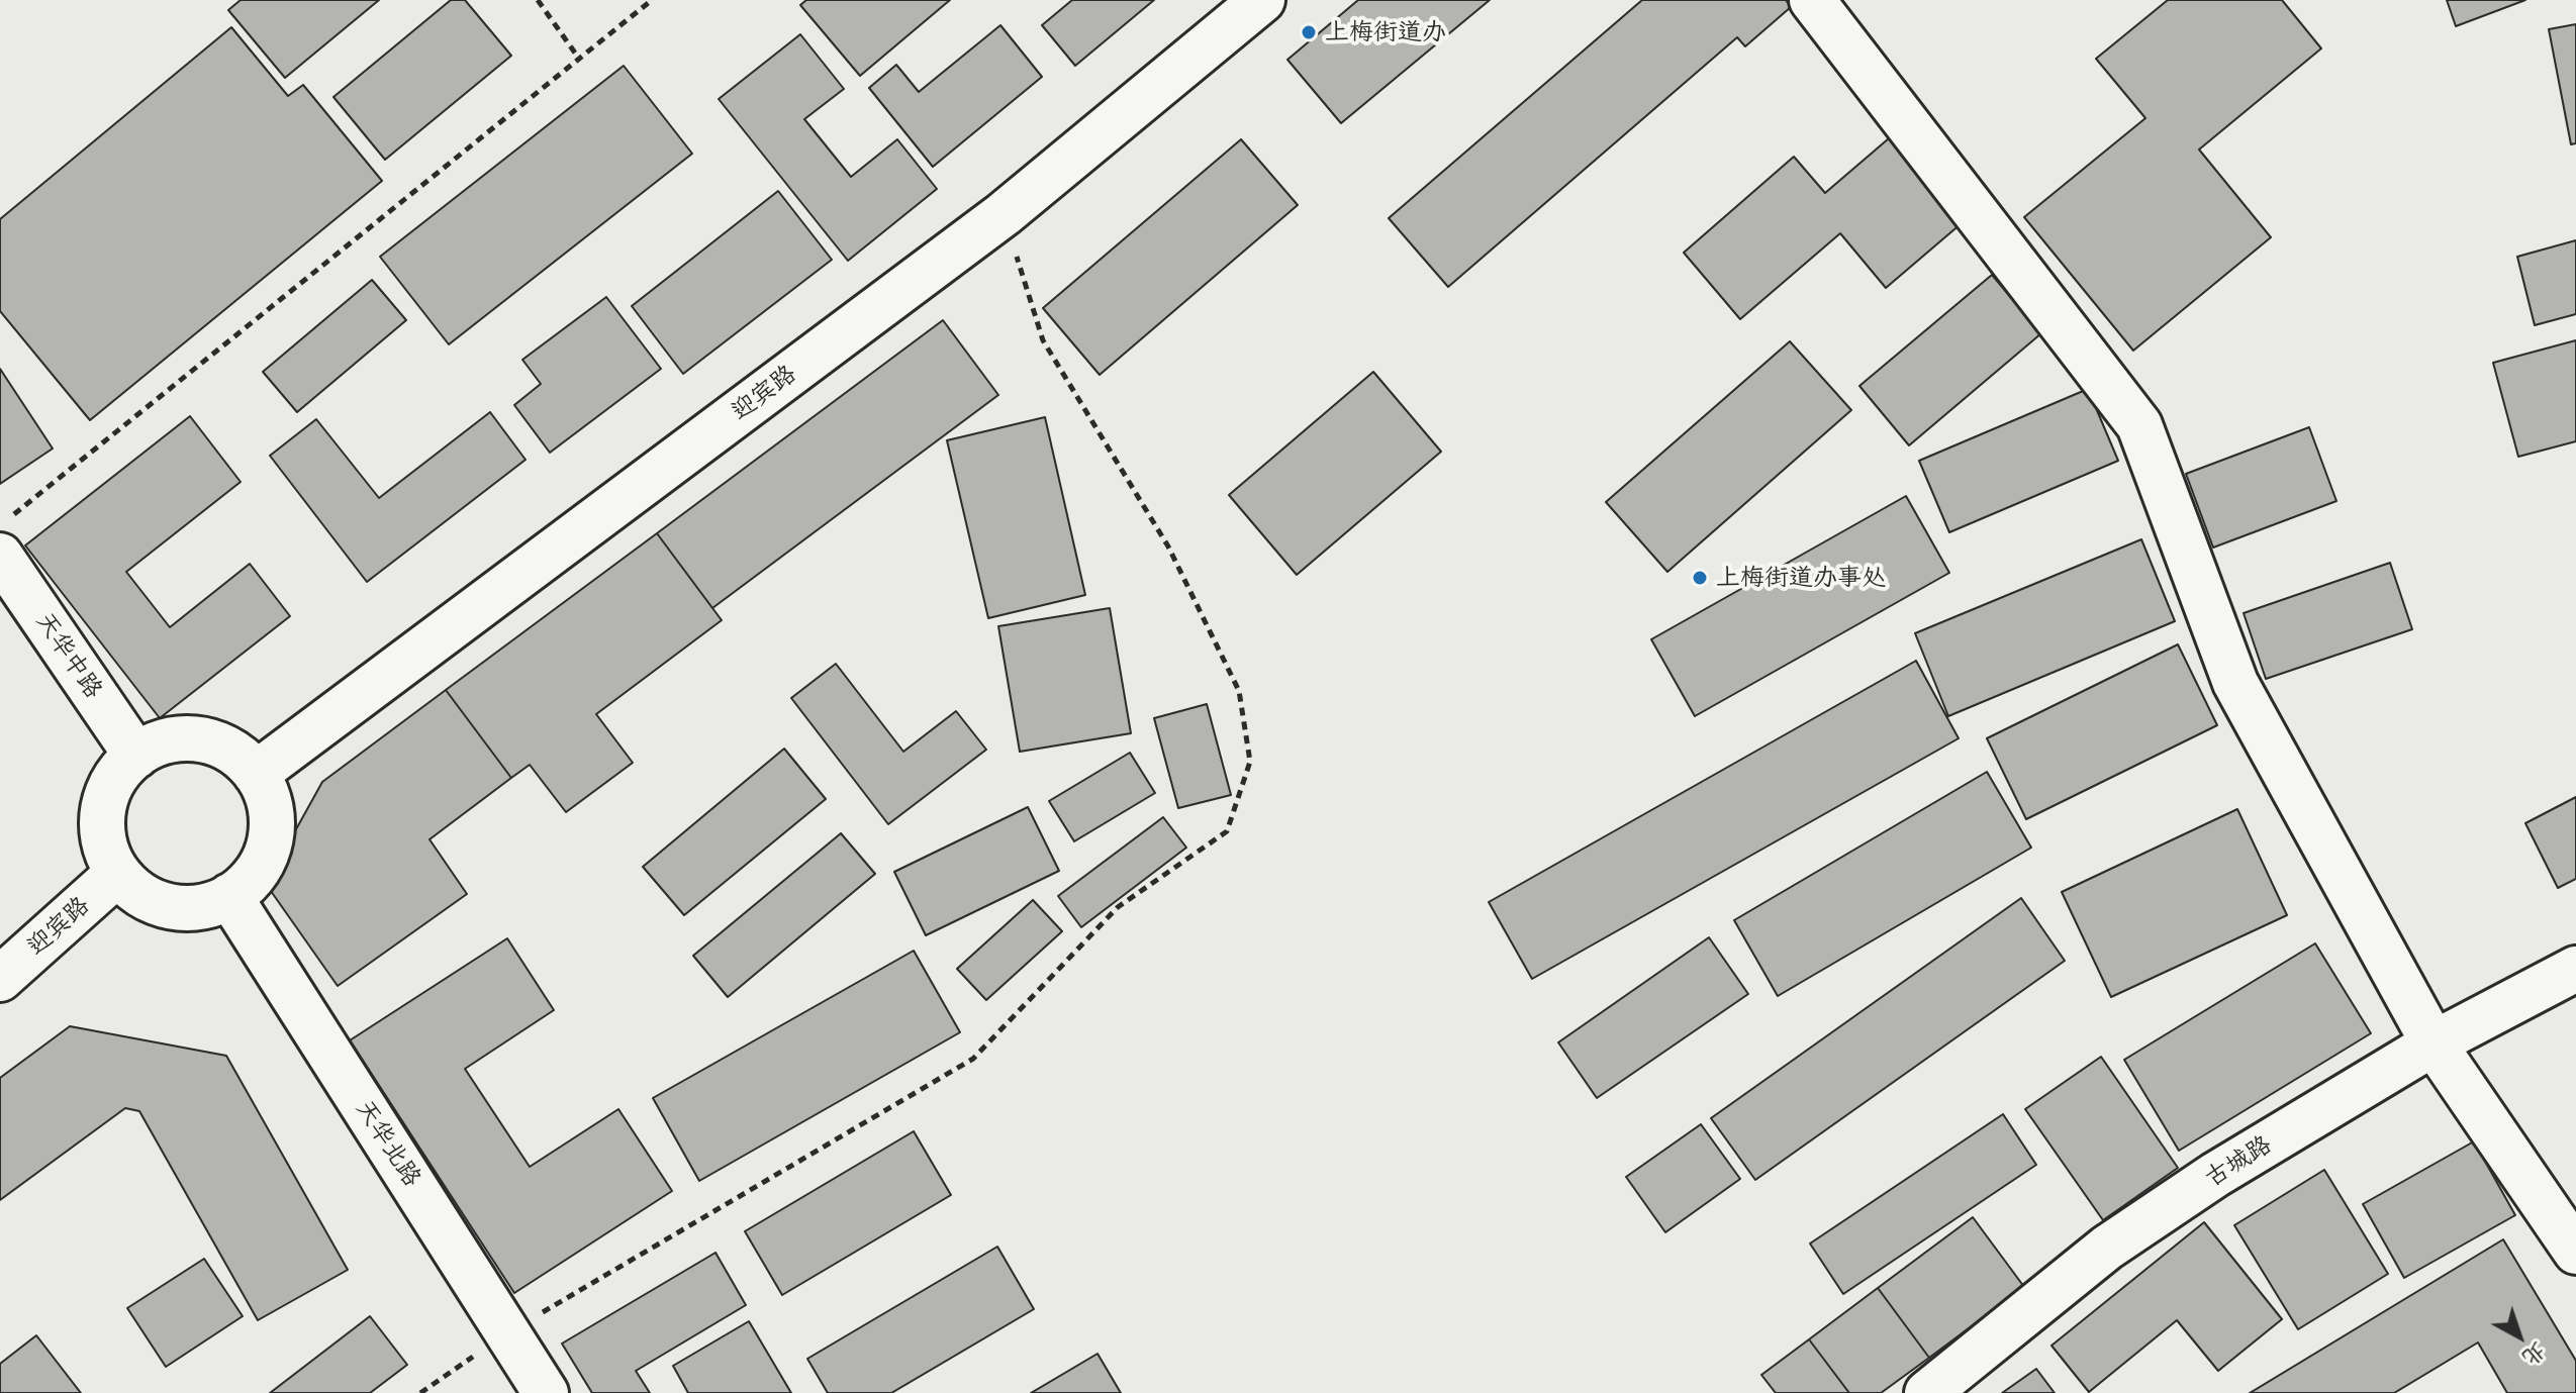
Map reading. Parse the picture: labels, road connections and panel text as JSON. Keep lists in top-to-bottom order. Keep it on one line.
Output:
{"streets":{"street":["迎宾路","天华中路","天华北路","古城路"]},"crossings":[["迎宾路","天华中路"],["迎宾路","天华北路"],["天华中路","天华北路"]],"places":["上梅街道办","上梅街道办事处"],"north":"bottom right"}
